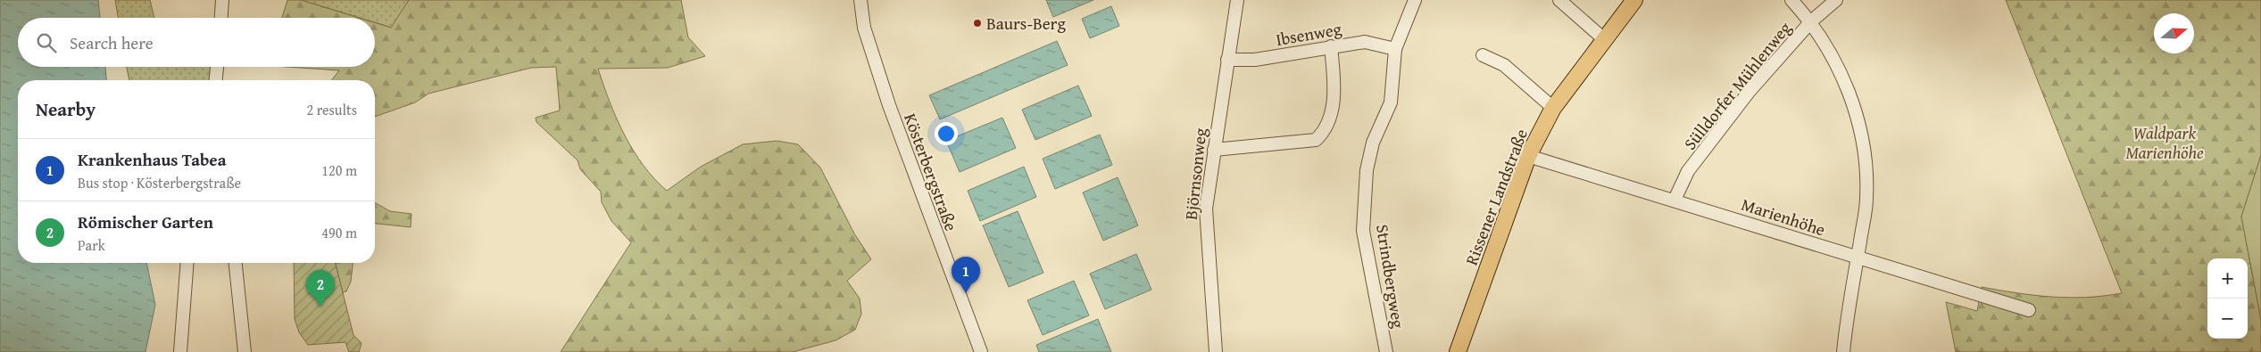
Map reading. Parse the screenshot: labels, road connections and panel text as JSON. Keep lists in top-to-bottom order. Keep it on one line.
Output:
{"streets":{"main road":["Rissener Landstraße"],"street":["Ibsenweg","Sülldorfer Mühlenweg","Kösterbergstraße","Björnsonweg","Marienhöhe","Strindbergweg"]},"crossings":[["Ibsenweg","Björnsonweg"],["Ibsenweg","Strindbergweg"],["Sülldorfer Mühlenweg","Marienhöhe"],["Rissener Landstraße","Marienhöhe"]],"parks":["Waldpark Marienhöhe"],"places":["Baurs-Berg"],"north":"right","page":{"search":"Search here","heading":["Nearby","2 results"],"list":[{"mark":"1","name":"Krankenhaus Tabea","note":"Bus stop · Kösterbergstraße","value":"120 m"},{"mark":"2","name":"Römischer Garten","note":"Park","value":"490 m"}],"pins":["1","2"],"map_buttons":["+","−"]}}
